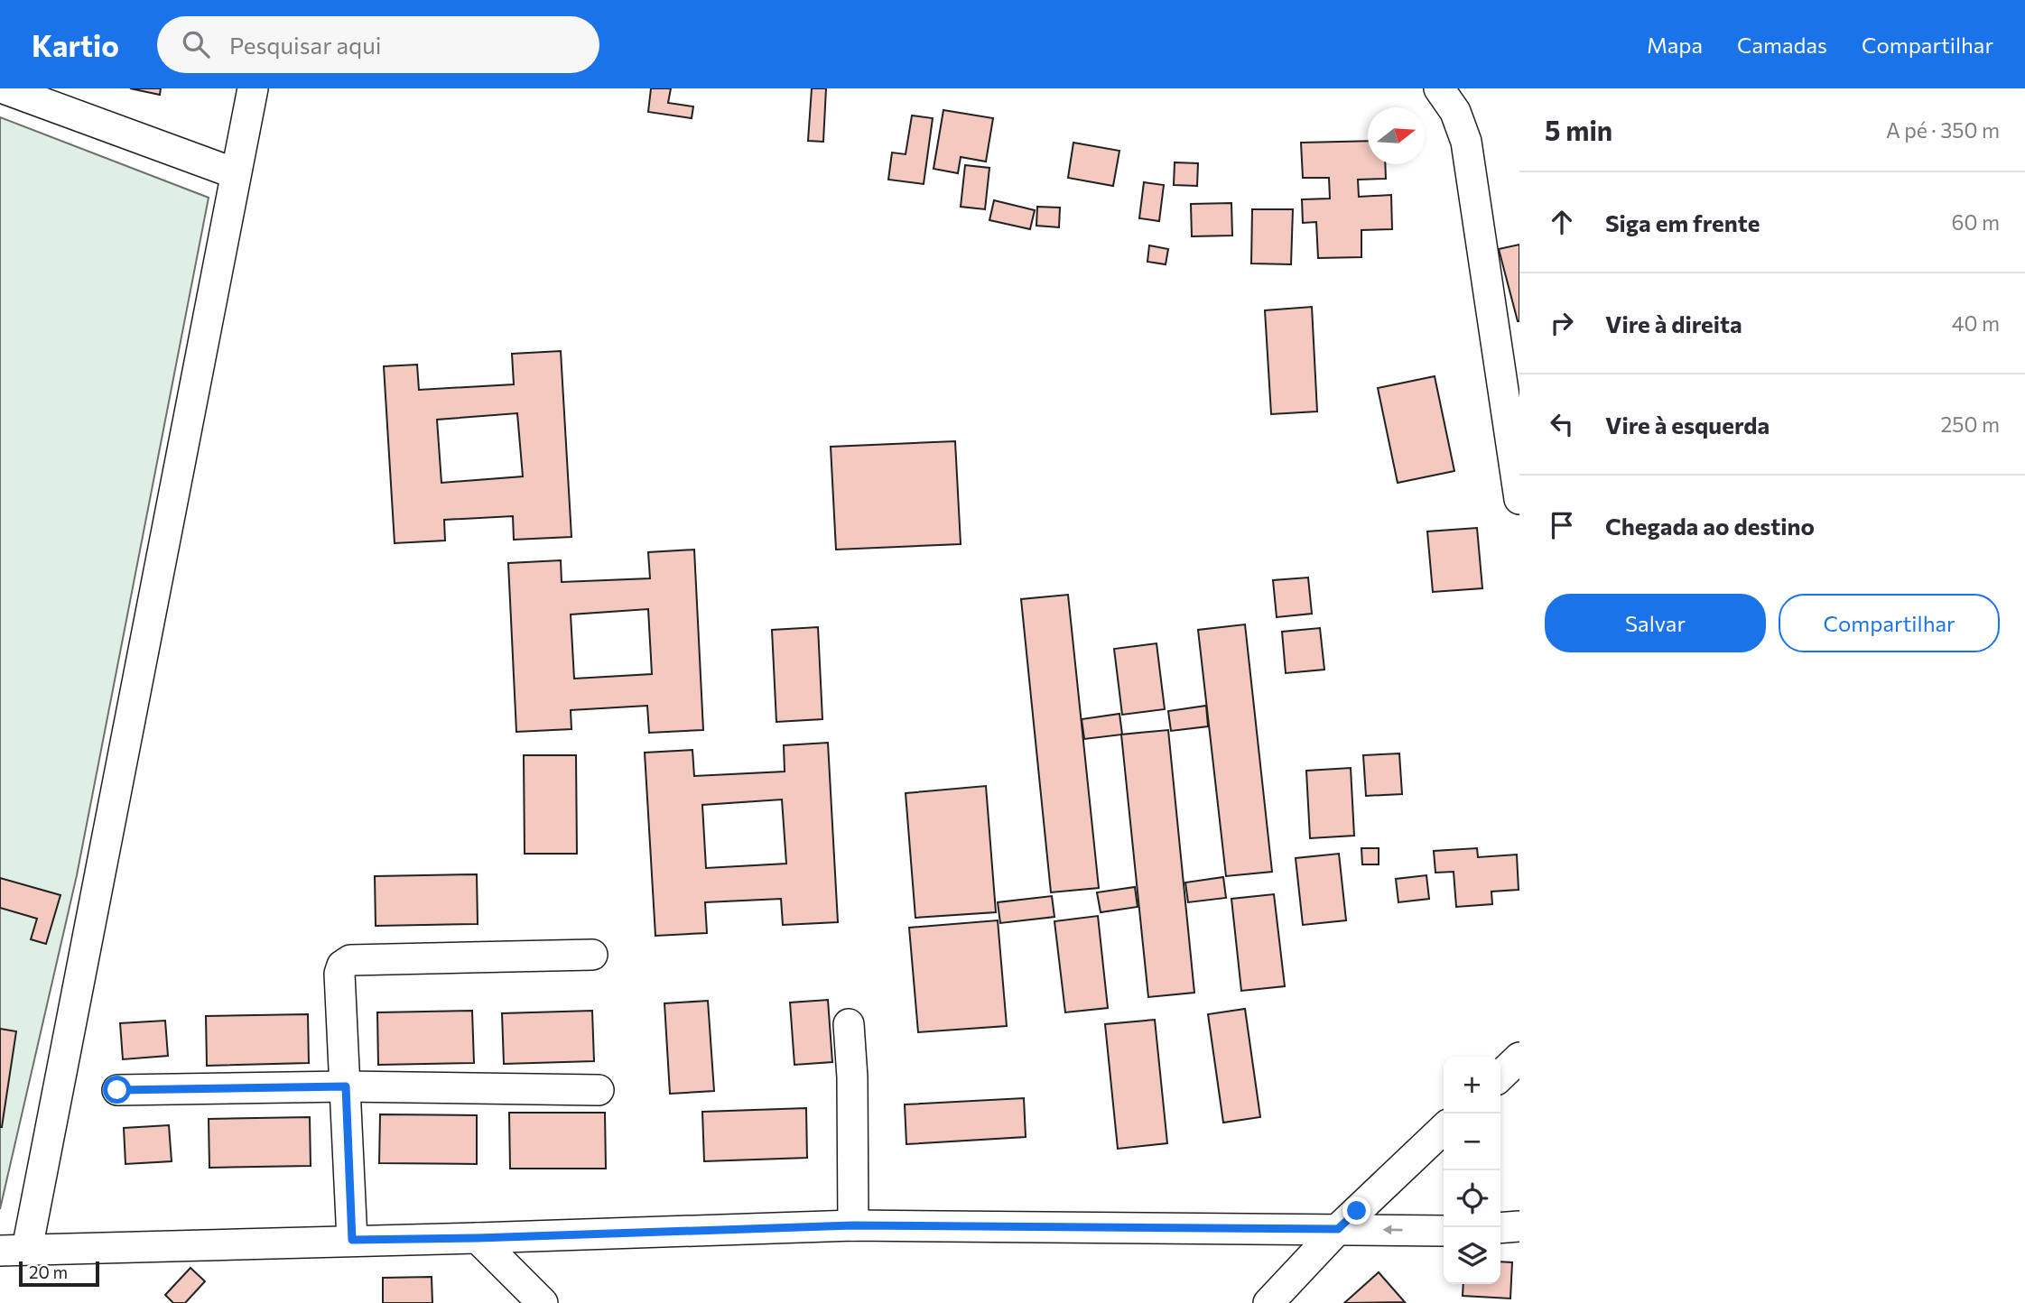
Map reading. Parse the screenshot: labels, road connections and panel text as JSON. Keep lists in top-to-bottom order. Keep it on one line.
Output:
{"scale_bar":"20 m","north":"right","page":{"header":"Kartio","search":"Pesquisar aqui","nav":["Mapa","Camadas","Compartilhar"],"heading":["5 min","A pé · 350 m"],"list":[["Siga em frente","60 m"],["Vire à direita","40 m"],["Vire à esquerda","250 m"],"Chegada ao destino"],"buttons":["Salvar","Compartilhar"],"map_buttons":["+","−"],"scale":"20 m"}}
